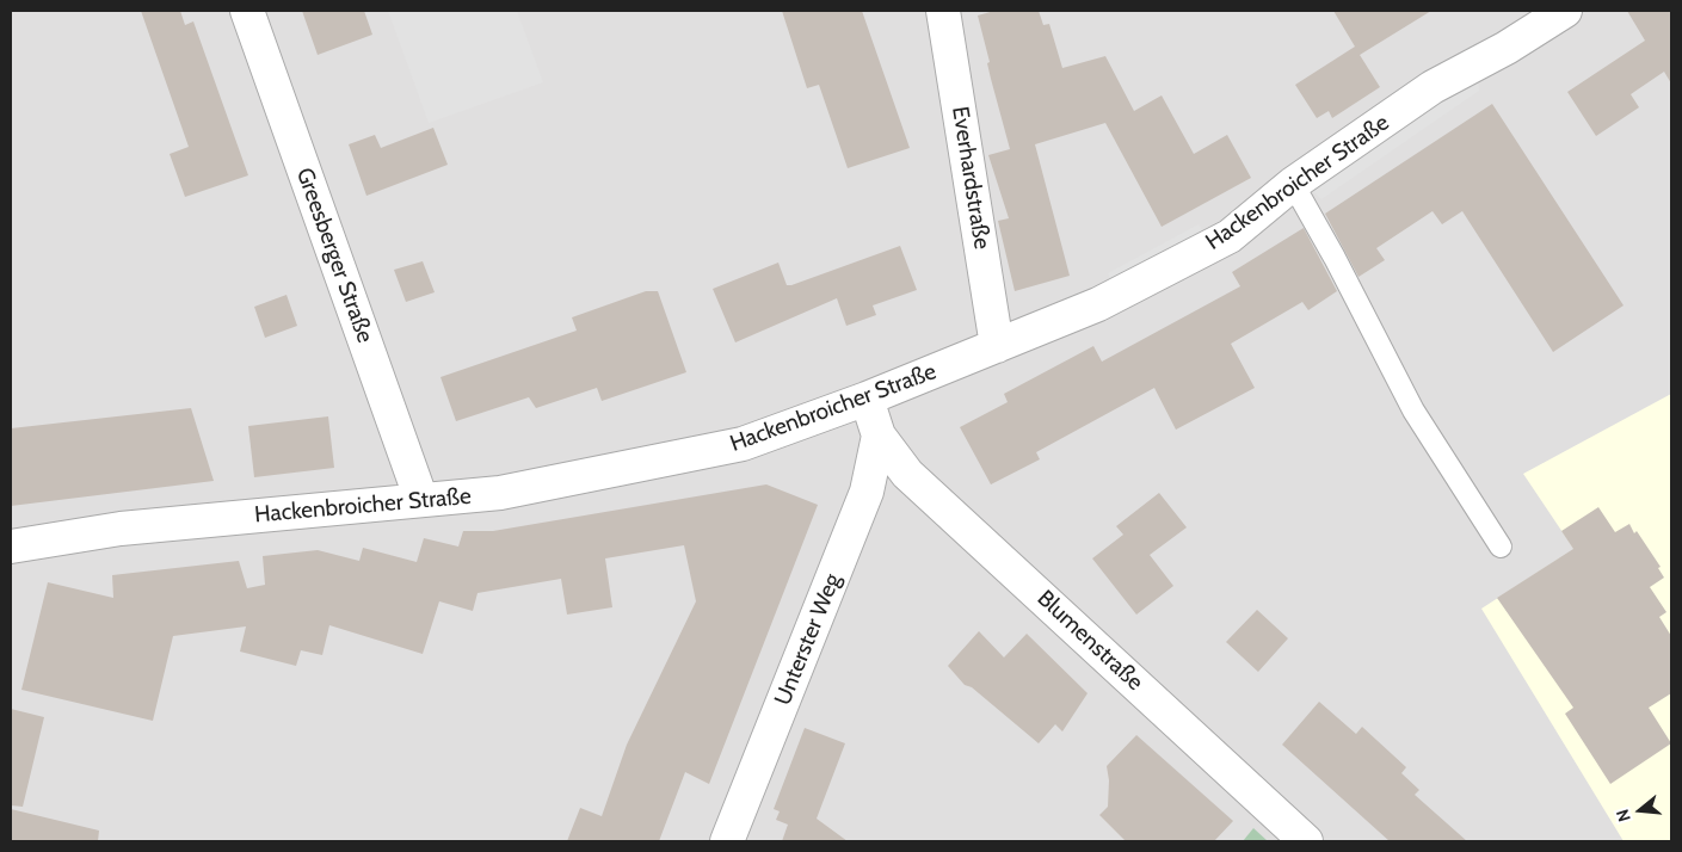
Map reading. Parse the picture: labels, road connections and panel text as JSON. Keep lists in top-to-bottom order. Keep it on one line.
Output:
{"streets":{"street":["Everhardstraße","Hackenbroicher Straße","Greesberger Straße","Unterster Weg","Blumenstraße"]},"crossings":[["Everhardstraße","Hackenbroicher Straße"],["Hackenbroicher Straße","Greesberger Straße"],["Unterster Weg","Blumenstraße"]],"north":"left"}
